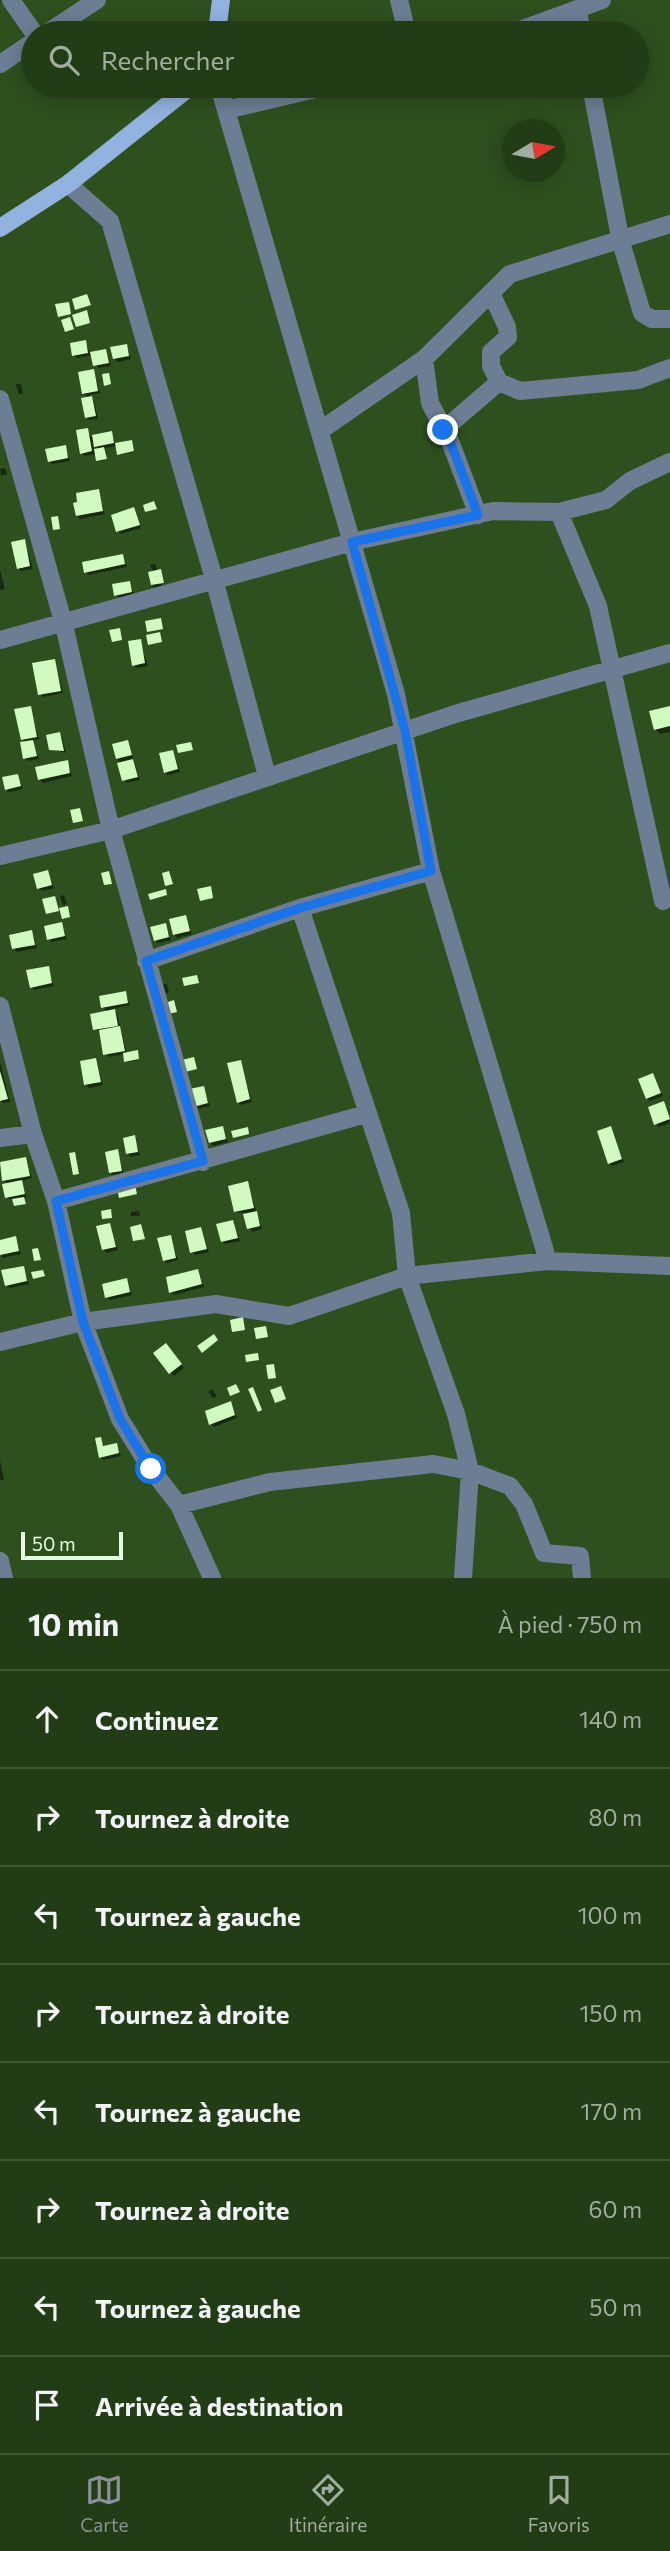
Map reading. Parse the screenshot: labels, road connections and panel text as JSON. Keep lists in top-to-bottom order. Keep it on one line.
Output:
{"scale_bar":"50 m","north":"right","page":{"search":"Rechercher","scale":"50 m","heading":["10 min","À pied · 750 m"],"list":[["Continuez","140 m"],["Tournez à droite","80 m"],["Tournez à gauche","100 m"],["Tournez à droite","150 m"],["Tournez à gauche","170 m"],["Tournez à droite","60 m"],["Tournez à gauche","50 m"],"Arrivée à destination"],"nav":["Carte","Itinéraire","Favoris"]}}
